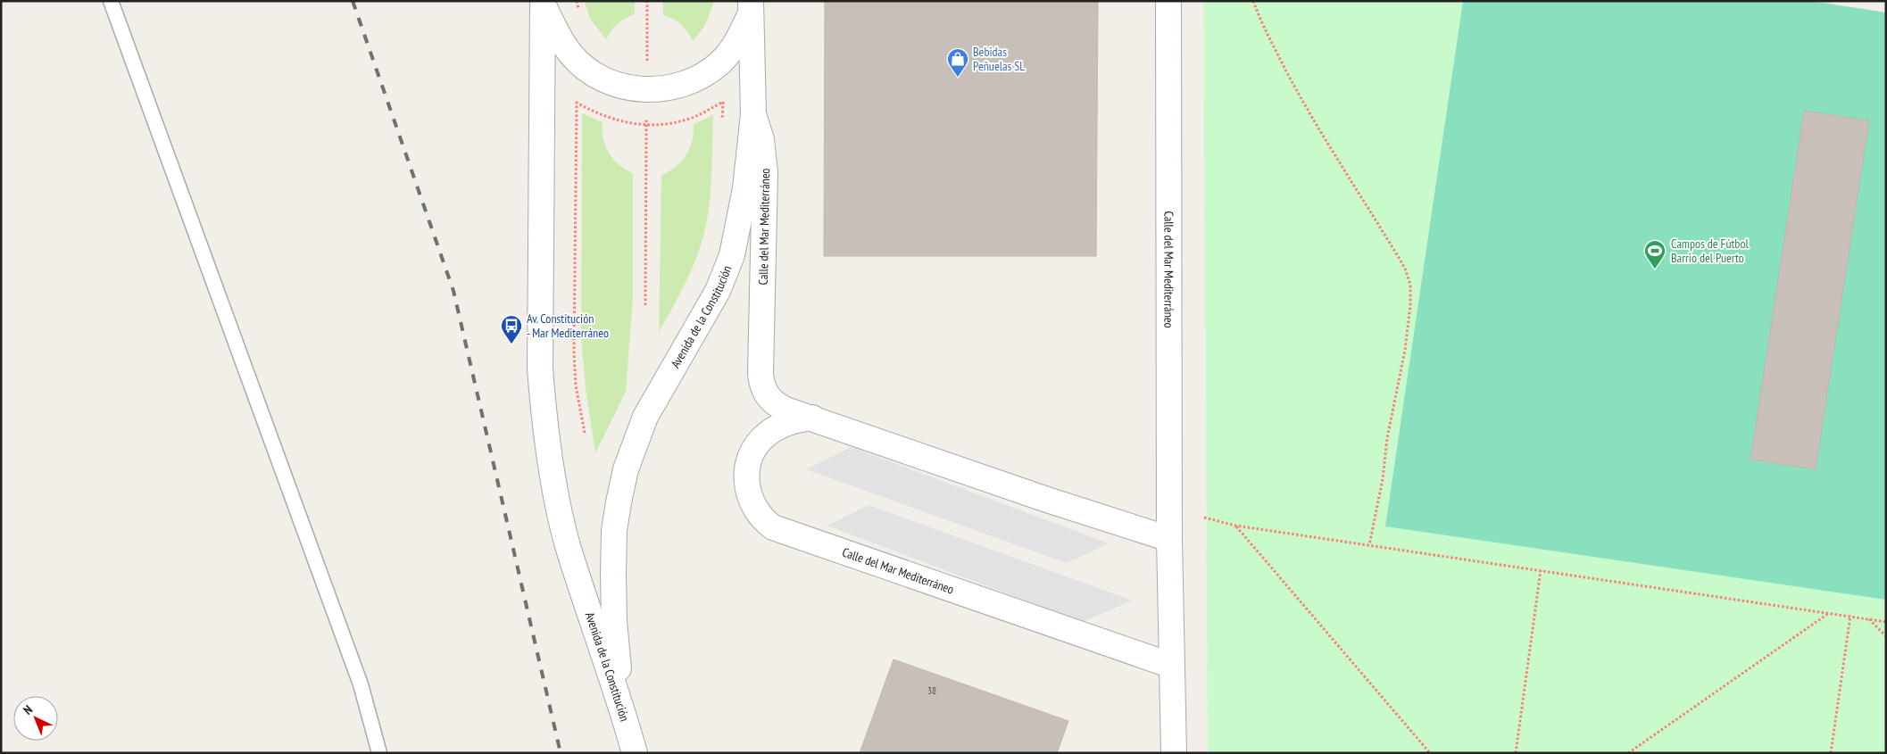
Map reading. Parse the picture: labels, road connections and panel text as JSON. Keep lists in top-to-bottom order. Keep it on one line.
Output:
{"streets":{"street":["Calle del Mar Mediterráneo","Avenida de la Constitución"]},"crossings":[["Calle del Mar Mediterráneo","Avenida de la Constitución"]],"places":{"shop":["Bebidas Peñuelas SL"],"sports":["Campos de Fútbol Barrio del Puerto"],"bus stop":["Av. Constitución - Mar Mediterráneo"]},"house_numbers":["38"],"north":"top left"}
